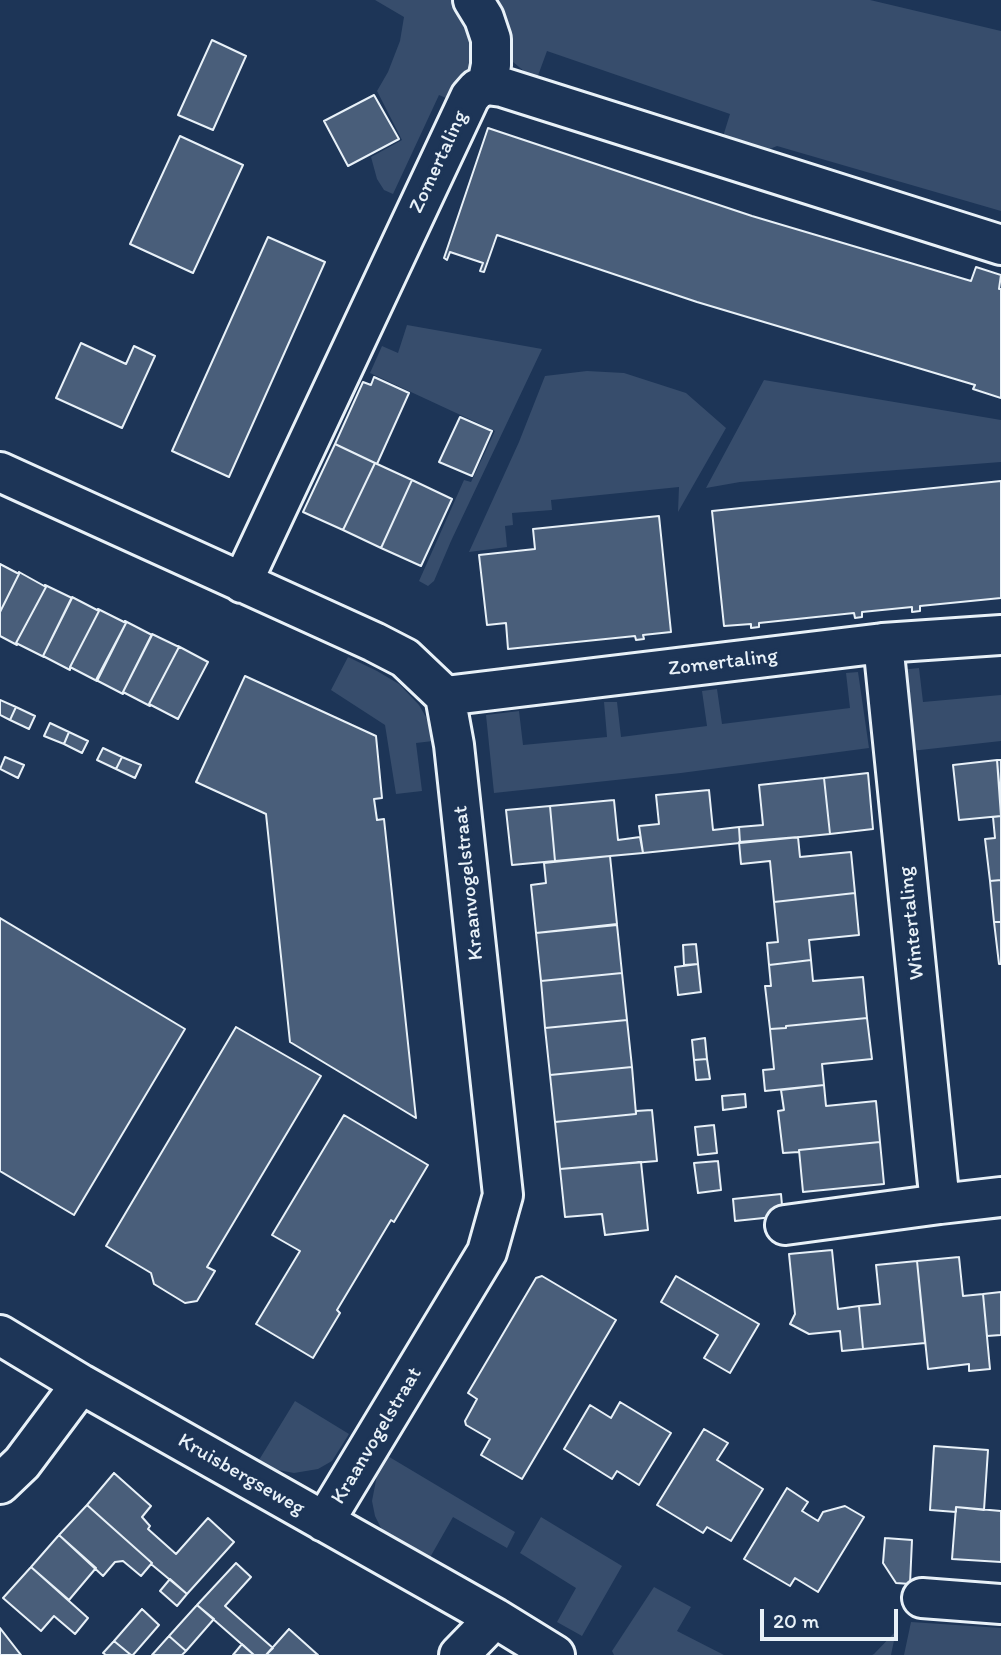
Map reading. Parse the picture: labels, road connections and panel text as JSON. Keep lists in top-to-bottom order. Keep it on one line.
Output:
{"streets":{"street":["Zomertaling","Kraanvogelstraat","Wintertaling","Kruisbergseweg"]},"crossings":[["Zomertaling","Kraanvogelstraat"],["Zomertaling","Wintertaling"],["Kraanvogelstraat","Kruisbergseweg"]],"scale_bar":"20 m"}
